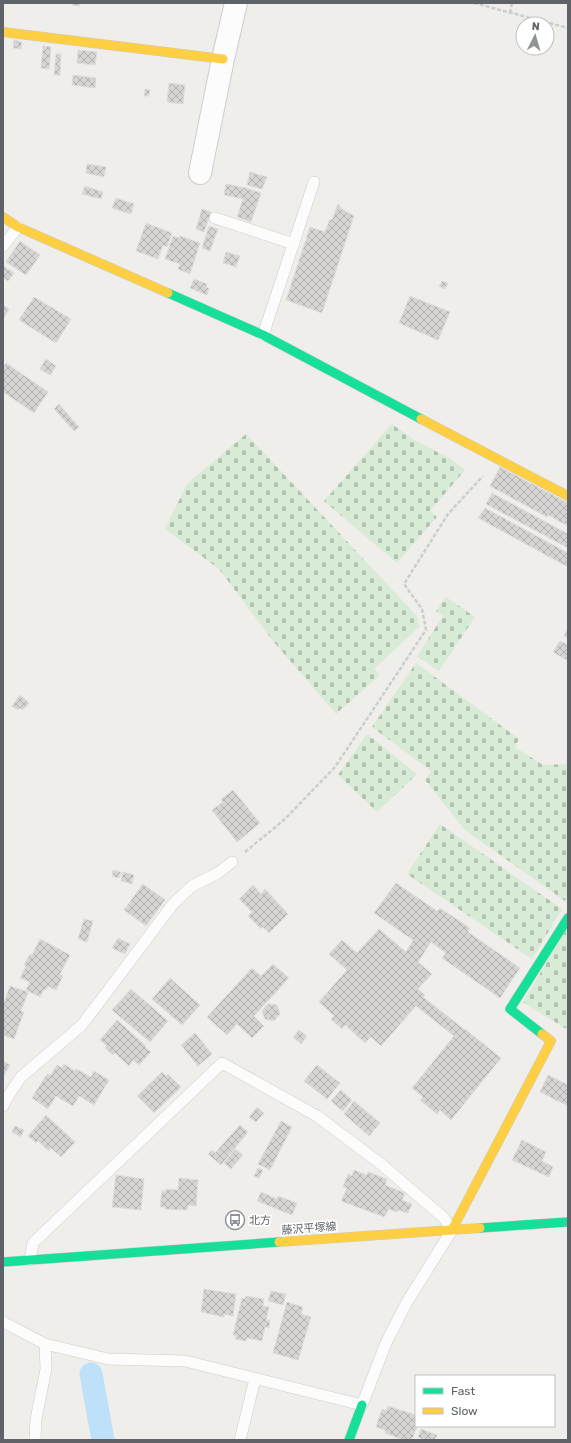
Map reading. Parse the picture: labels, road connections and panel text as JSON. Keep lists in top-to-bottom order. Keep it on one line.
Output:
{"streets":{"street":["藤沢平塚線"]},"places":{"bus stop":["北方"]},"legend":["Fast","Slow"],"north":"top"}
